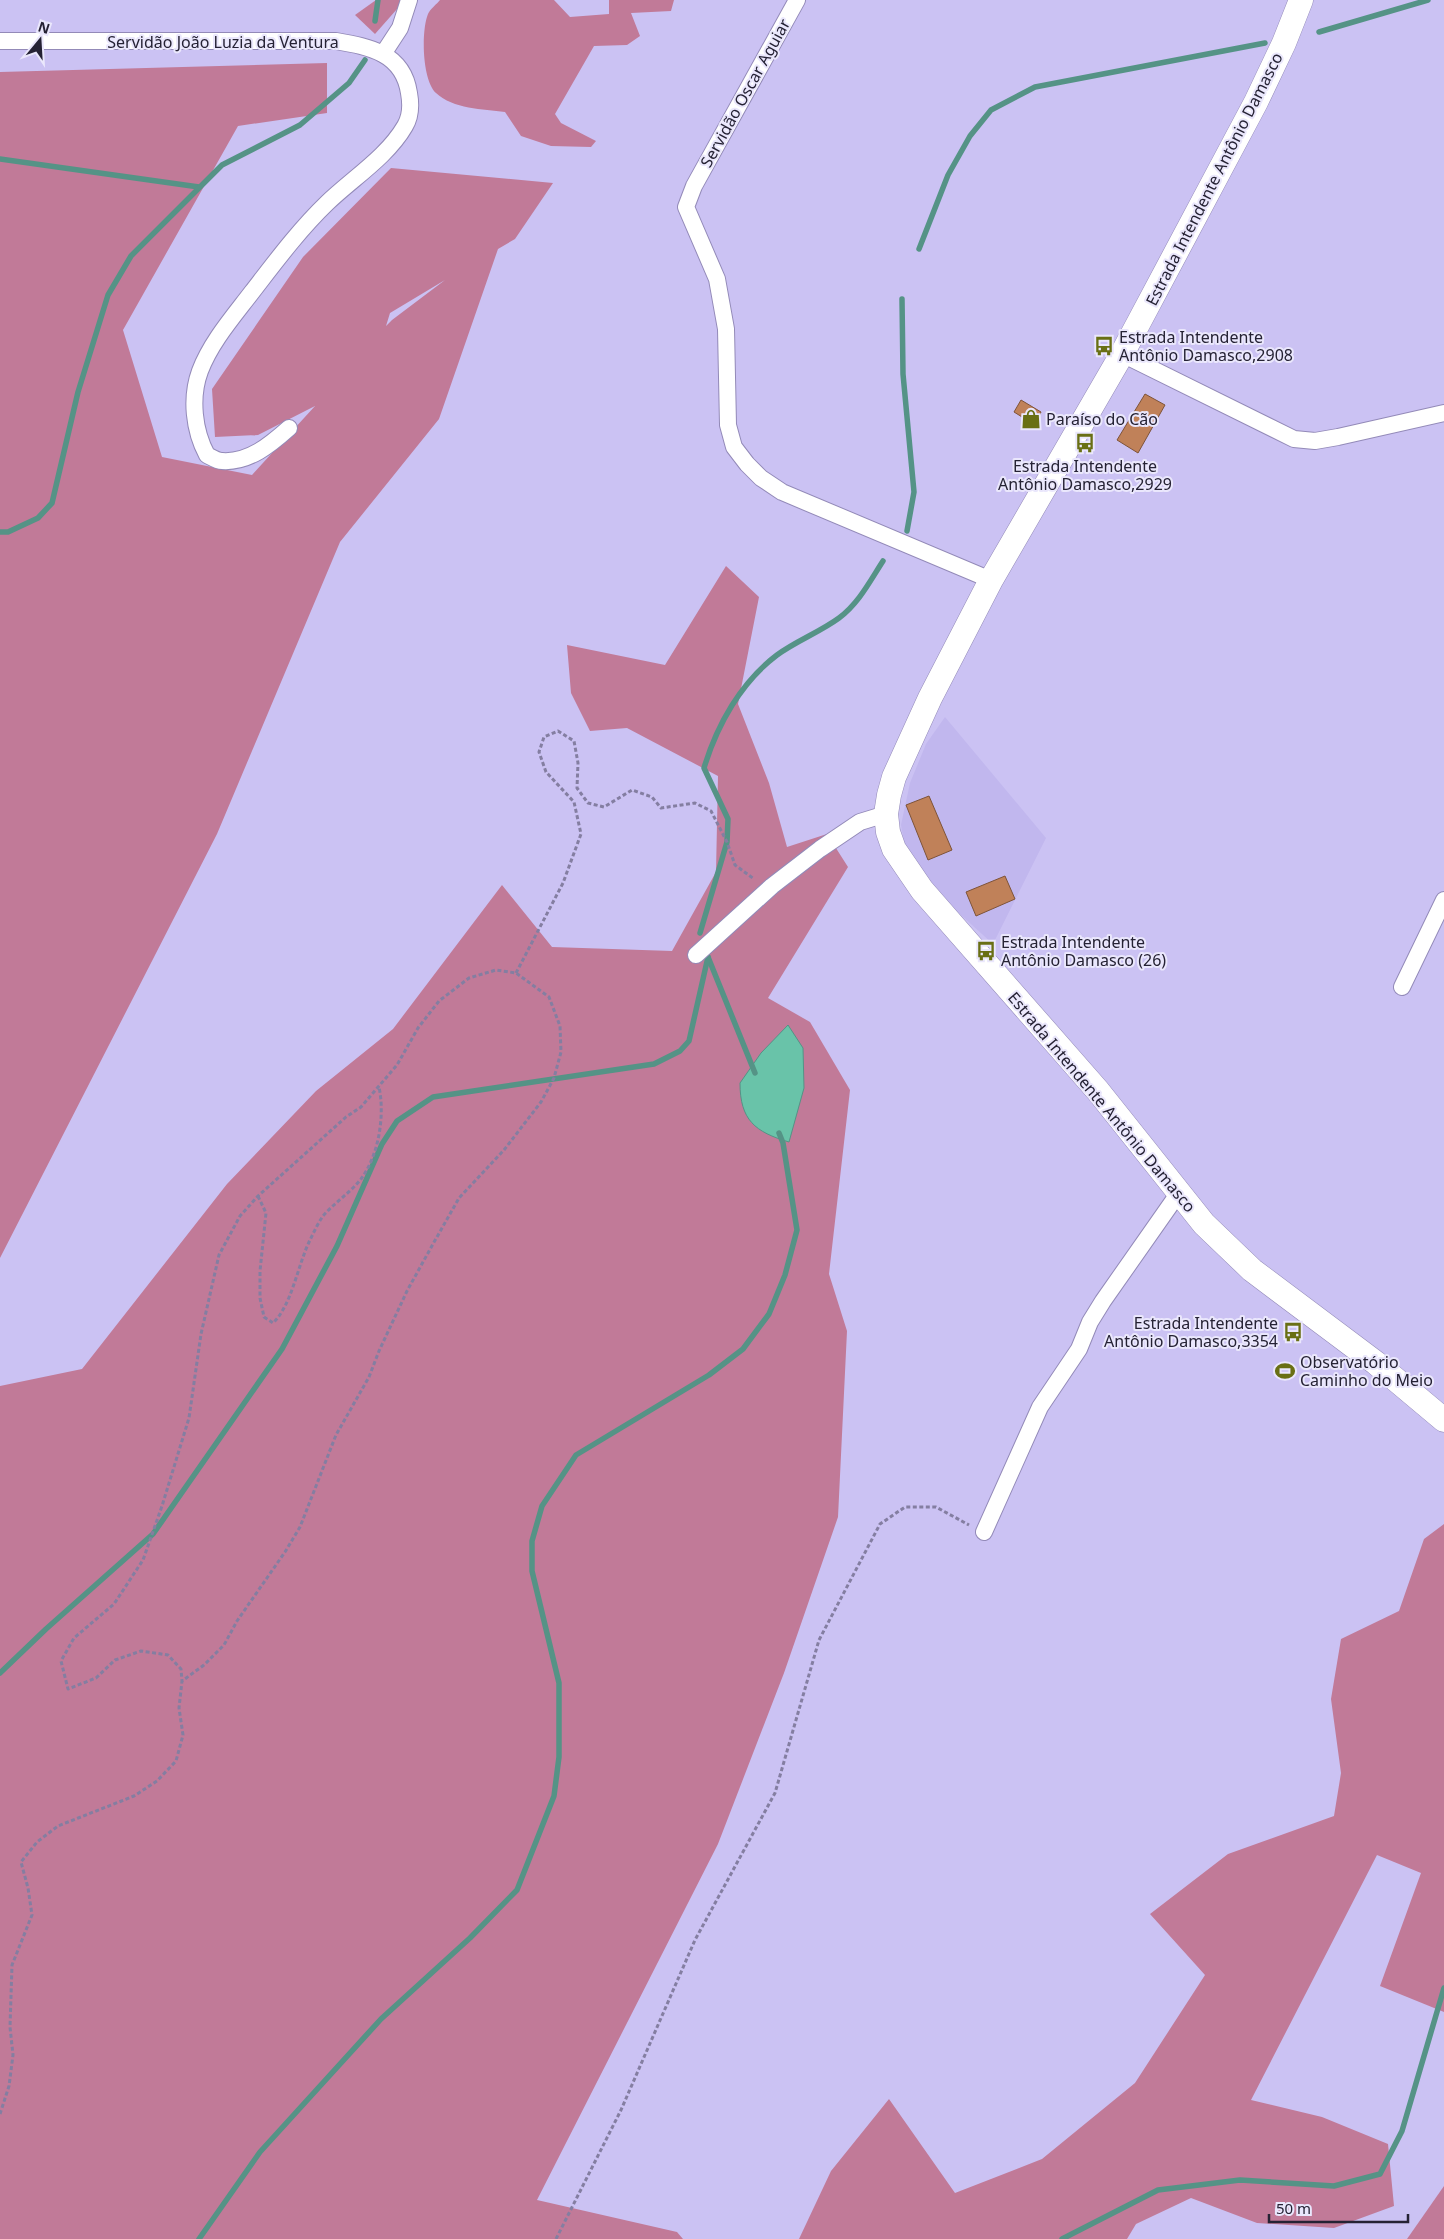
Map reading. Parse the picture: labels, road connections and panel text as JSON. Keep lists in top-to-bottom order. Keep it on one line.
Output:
{"streets":{"main road":["Estrada Intendente Antônio Damasco"],"street":["Servidão João Luzia da Ventura","Servidão Oscar Aguiar"]},"crossings":[["Servidão Oscar Aguiar","Estrada Intendente Antônio Damasco"]],"places":{"bus stop":["Estrada Intendente Antônio Damasco,2908","Estrada Intendente Antônio Damasco,2929","Estrada Intendente Antônio Damasco (26)","Estrada Intendente Antônio Damasco,3354"],"shop":["Paraíso do Cão"],"sports":["Observatório Caminho do Meio"]},"scale_bar":"50 m","north":"top"}
